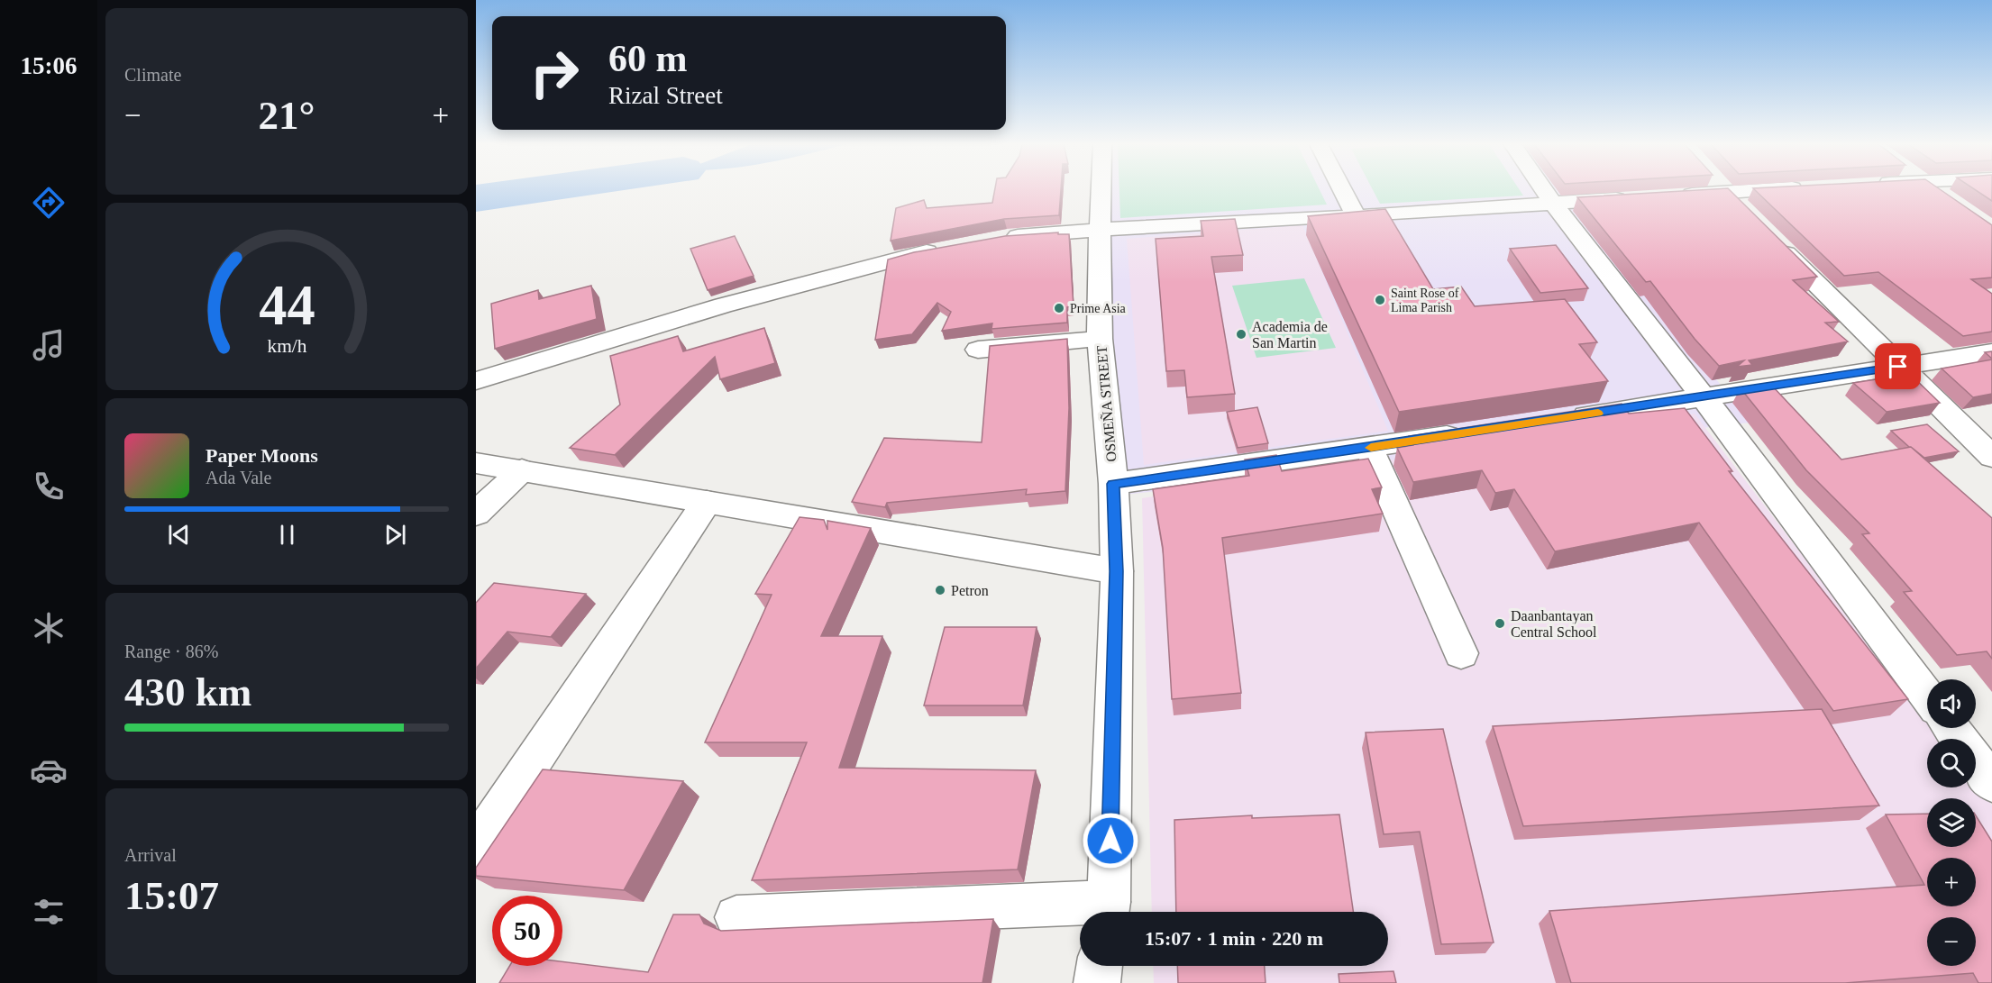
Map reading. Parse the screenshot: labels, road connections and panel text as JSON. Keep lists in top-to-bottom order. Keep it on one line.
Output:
{"streets":{"street":["OSMEÑA STREET"]},"places":["Saint Rose of Lima Parish","Prime Asia","Academia de San Martin","Petron","Daanbantayan Central School"],"page":{"tabs":"15:06","tile":["Climate",["Range · 86%","430 km"],["Arrival","15:07"]],"turn":["60 m","Rizal Street"],"heat":["−","21°","+"],"song":["Paper Moons","Ada Vale"],"map_buttons":["+","−"],"limit":"50","trip":"15:07 · 1 min · 220 m","gauge":["44","km/h"]}}
